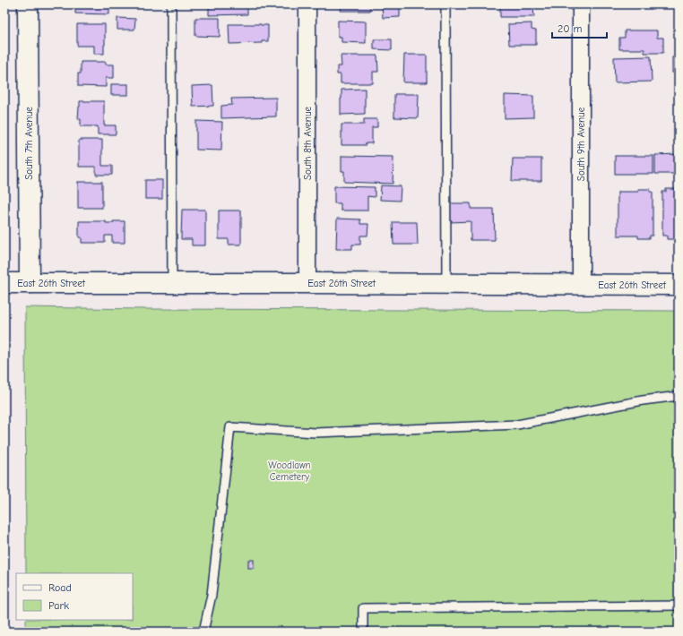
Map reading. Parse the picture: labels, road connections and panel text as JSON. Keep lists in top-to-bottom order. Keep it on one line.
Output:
{"streets":{"main road":["South 7th Avenue","East 26th Street"],"street":["South 8th Avenue","South 9th Avenue"]},"crossings":[["South 7th Avenue","East 26th Street"],["South 8th Avenue","East 26th Street"],["South 9th Avenue","East 26th Street"]],"parks":["Woodlawn Cemetery"],"legend":["Road","Park"],"scale_bar":"20 m"}
